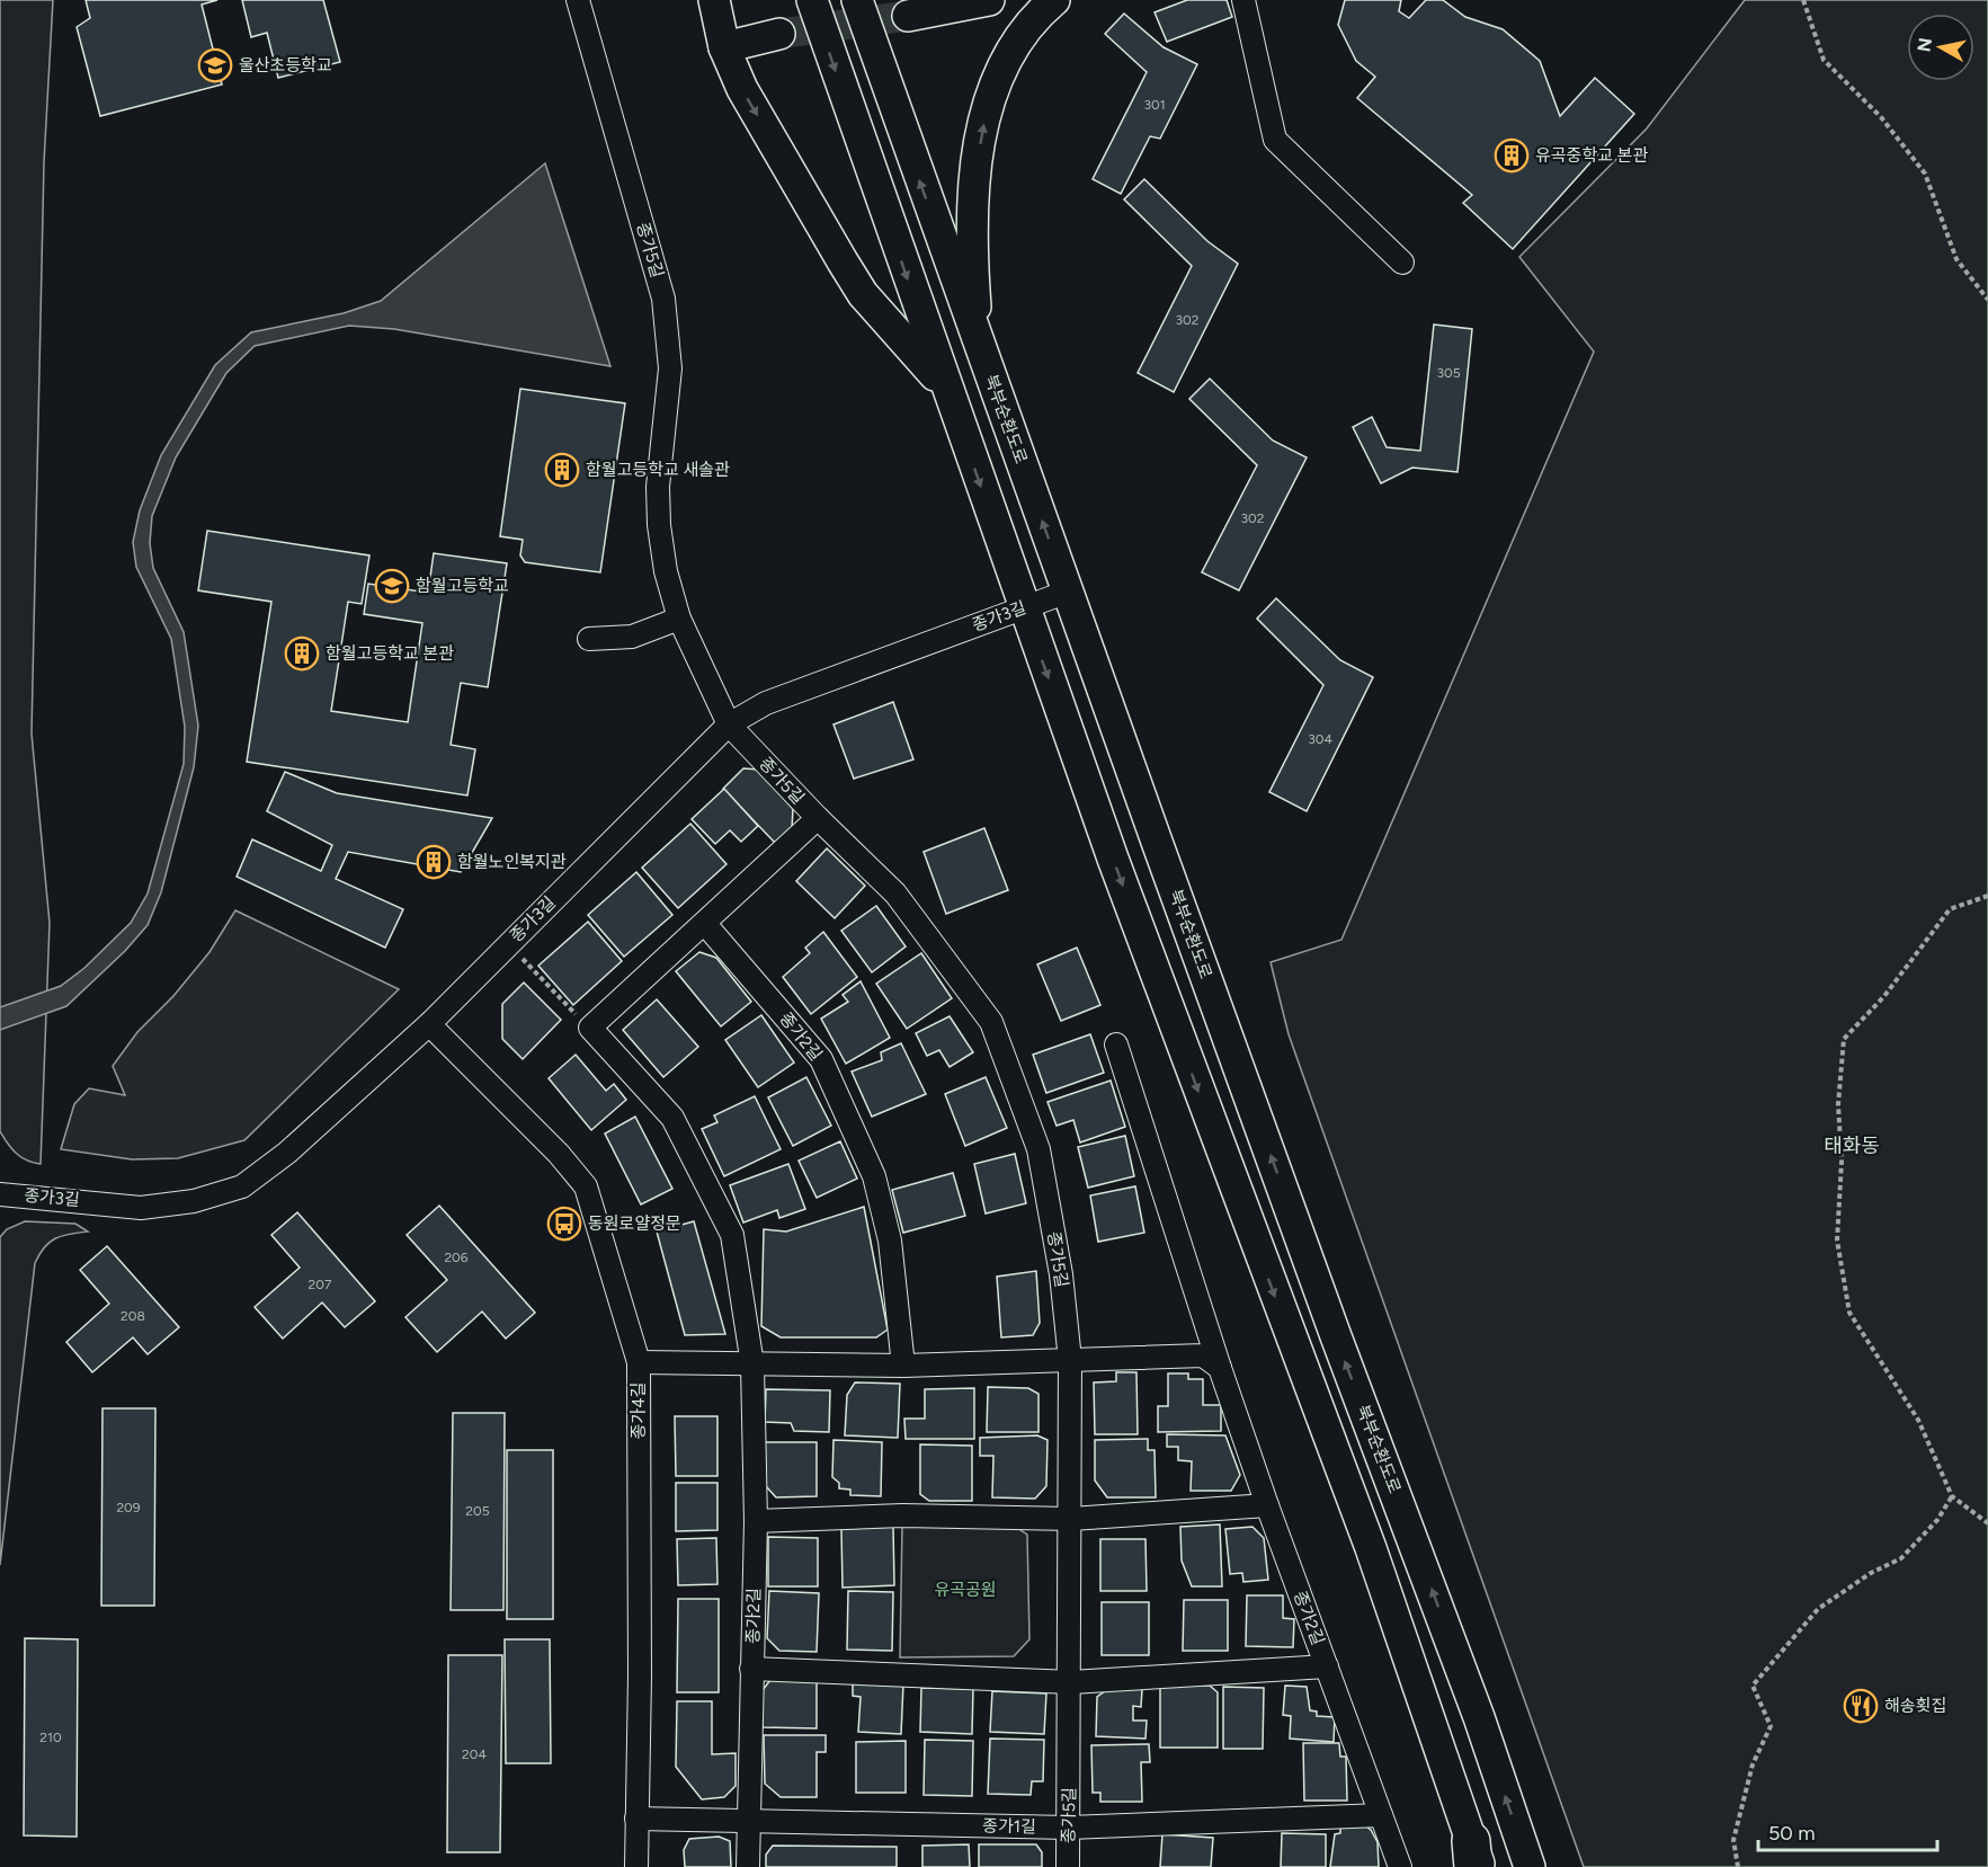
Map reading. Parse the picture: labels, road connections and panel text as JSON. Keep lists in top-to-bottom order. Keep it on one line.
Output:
{"streets":{"main road":["북부순환도로"],"street":["종가5길","종가3길","종가2길","종가4길","종가1길"]},"crossings":[["종가5길","종가3길"],["종가5길","종가1길"],["북부순환도로","종가3길"],["종가3길","종가4길"],["종가2길","종가1길"],["종가4길","종가1길"]],"districts":["태화동"],"parks":["유곡공원"],"places":{"school or university":["울산초등학교","함월고등학교"],"building":["유곡중학교 본관","함월고등학교 새솔관","함월고등학교 본관","함월노인복지관"],"bus stop":["동원로얄정문"],"restaurant":["해송횟집"]},"house_numbers":["301","302","305","302","304","206","207","208","209","205","210","204"],"scale_bar":"50 m","north":"left"}
